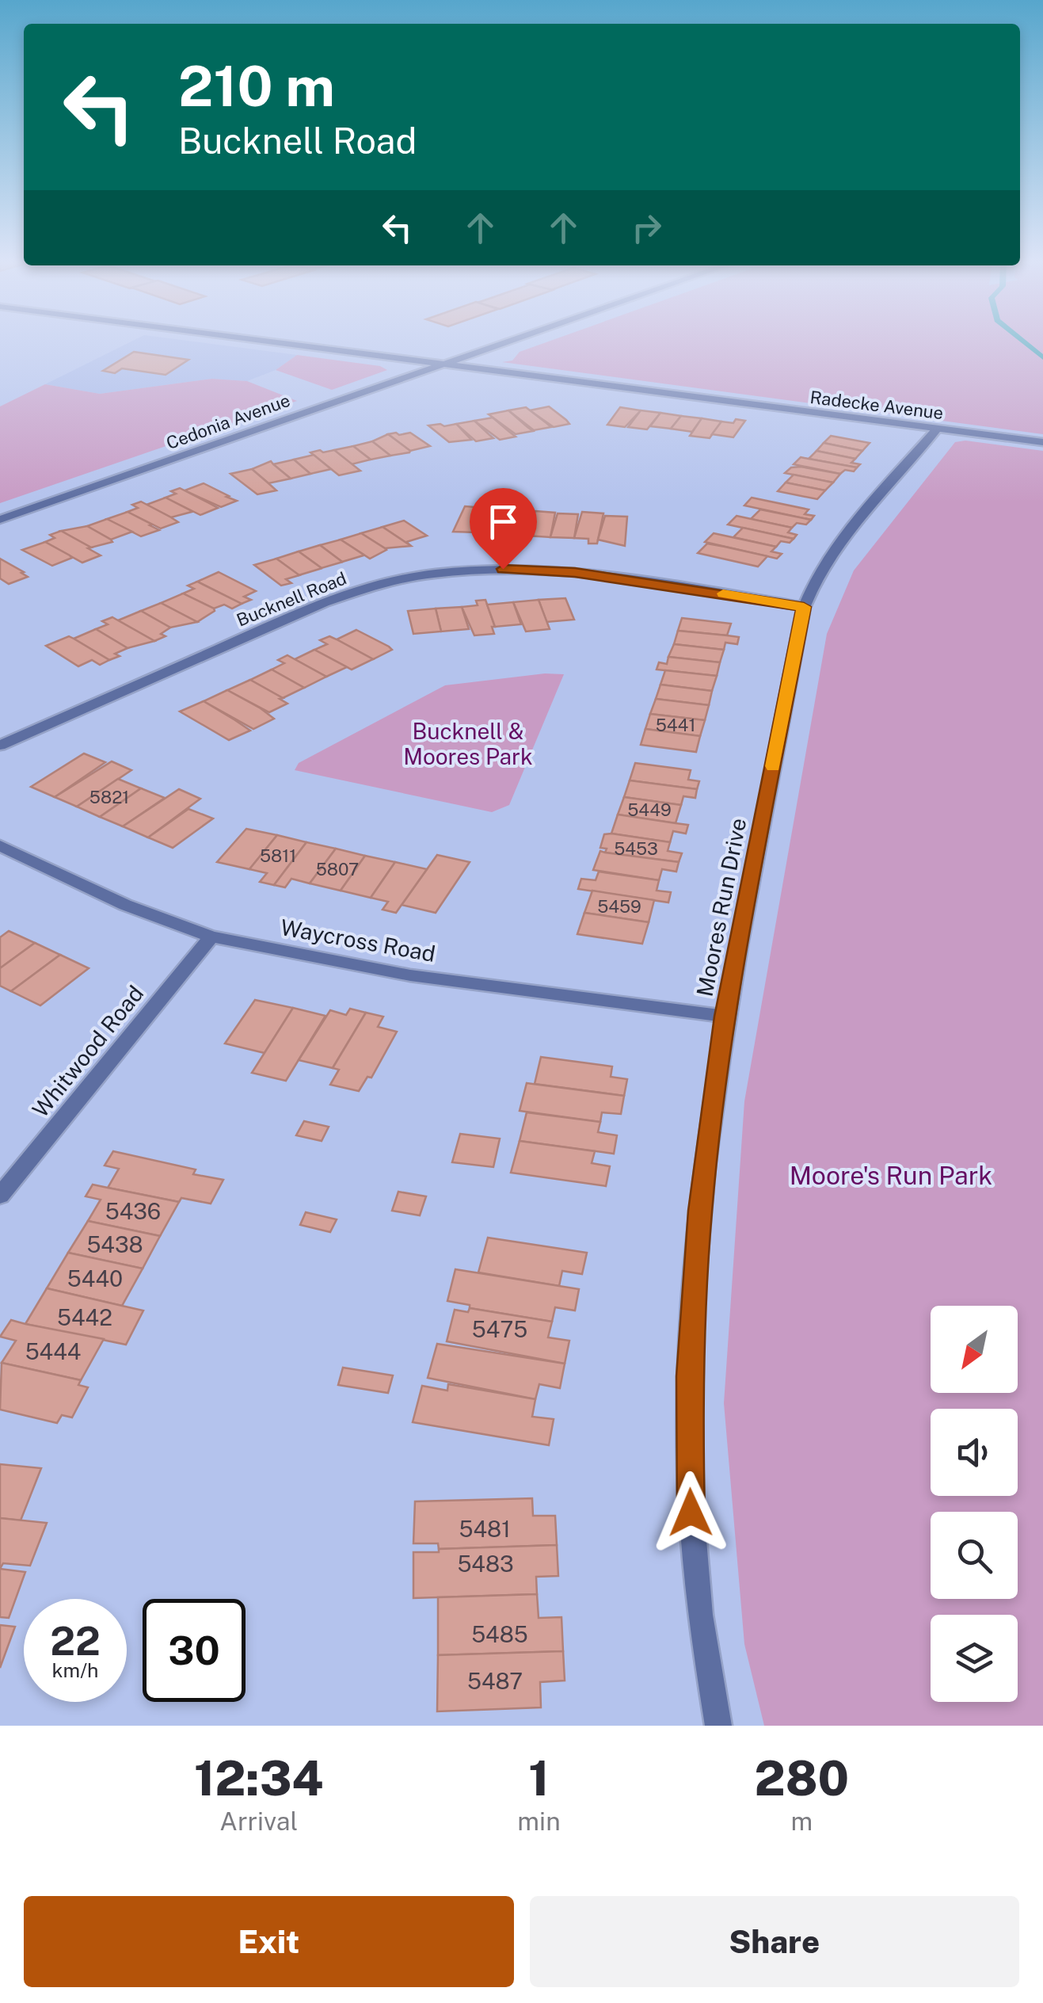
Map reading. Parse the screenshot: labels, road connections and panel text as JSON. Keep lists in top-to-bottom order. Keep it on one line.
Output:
{"streets":{"street":["Radecke Avenue","Cedonia Avenue","Bucknell Road","Moores Run Drive","Waycross Road","Whitwood Road"]},"crossings":[["Radecke Avenue","Cedonia Avenue"],["Radecke Avenue","Moores Run Drive"],["Bucknell Road","Moores Run Drive"],["Moores Run Drive","Waycross Road"],["Waycross Road","Whitwood Road"]],"parks":["Bucknell & Moores Park","Moore's Run Park"],"house_numbers":["5441","5821","5449","5453","5811","5807","5459","5436","5438","5440","5442","5475","5444","5481","5483","5485","5487"],"north":"bottom left","page":{"turn":["210 m","Bucknell Road"],"speed":"22 km/h","limit":"30","eta":["12:34","Arrival","1","min","280","m"],"buttons":["Exit","Share"]}}
